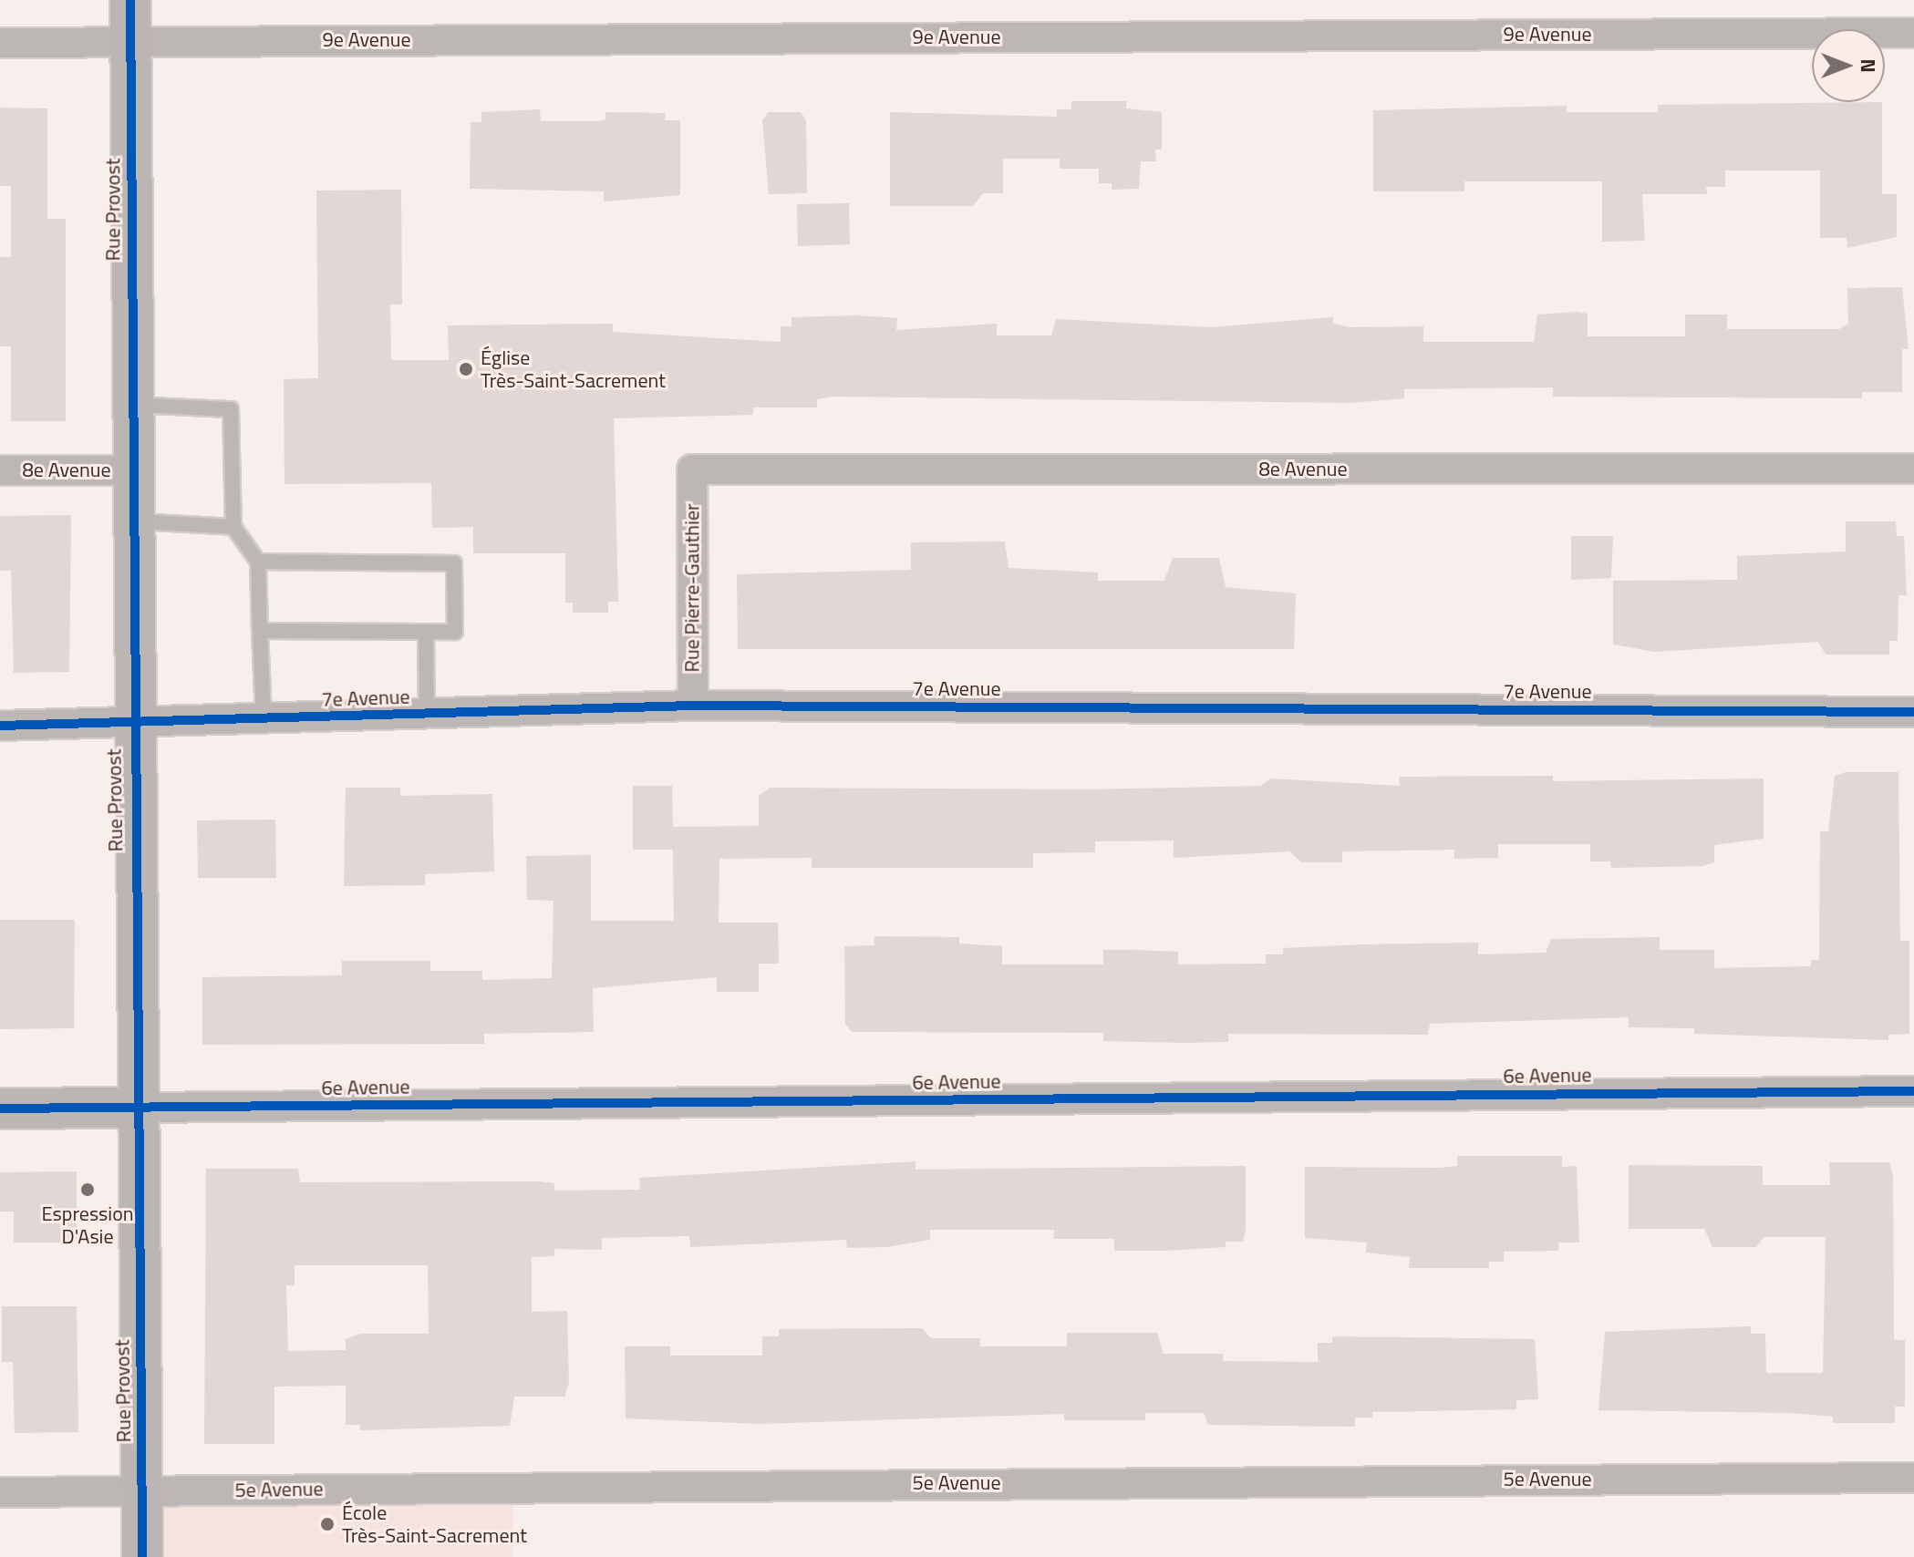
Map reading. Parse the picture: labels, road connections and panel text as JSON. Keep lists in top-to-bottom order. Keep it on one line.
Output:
{"streets":{"street":["9e Avenue","Rue Provost","8e Avenue","Rue Pierre-Gauthier","7e Avenue","6e Avenue","5e Avenue"]},"crossings":[["9e Avenue","Rue Provost"],["Rue Provost","8e Avenue"],["Rue Provost","7e Avenue"],["Rue Provost","6e Avenue"],["Rue Provost","5e Avenue"],["8e Avenue","Rue Pierre-Gauthier"],["Rue Pierre-Gauthier","7e Avenue"]],"places":["Église Très-Saint-Sacrement","Espression D'Asie","École Très-Saint-Sacrement"],"north":"right"}
